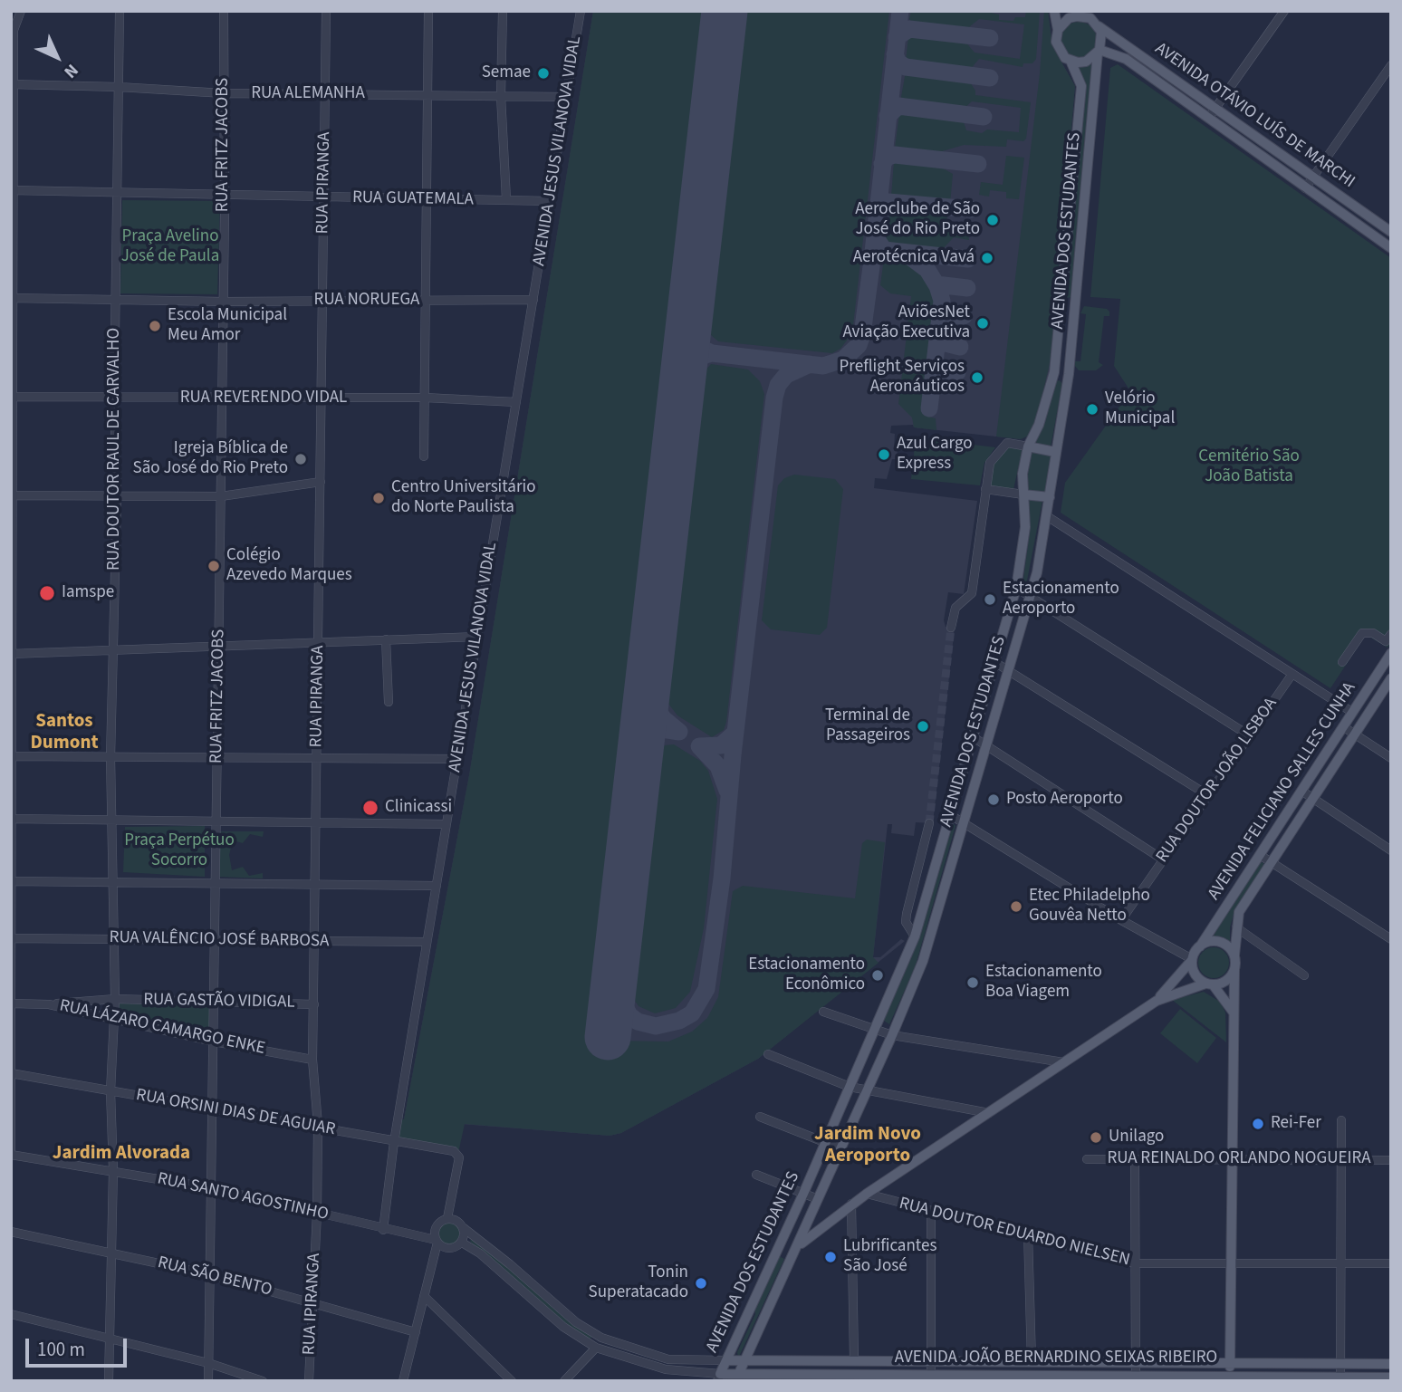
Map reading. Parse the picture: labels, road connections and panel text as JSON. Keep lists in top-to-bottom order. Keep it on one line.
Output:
{"streets":{"main road":["AVENIDA OTÁVIO LUÍS DE MARCHI","AVENIDA DOS ESTUDANTES","AVENIDA FELICIANO SALLES CUNHA","AVENIDA JOÃO BERNARDINO SEIXAS RIBEIRO"],"street":["RUA ALEMANHA","RUA FRITZ JACOBS","AVENIDA JESUS VILANOVA VIDAL","RUA IPIRANGA","RUA GUATEMALA","RUA NORUEGA","RUA REVERENDO VIDAL","RUA DOUTOR RAUL DE CARVALHO","RUA DOUTOR JOÃO LISBOA","RUA VALÊNCIO JOSÉ BARBOSA","RUA GASTÃO VIDIGAL","RUA LÁZARO CAMARGO ENKE","RUA ORSINI DIAS DE AGUIAR","RUA REINALDO ORLANDO NOGUEIRA","RUA SANTO AGOSTINHO","RUA DOUTOR EDUARDO NIELSEN","RUA SÃO BENTO"]},"crossings":[["RUA ALEMANHA","RUA FRITZ JACOBS"],["RUA ALEMANHA","AVENIDA JESUS VILANOVA VIDAL"],["RUA ALEMANHA","RUA IPIRANGA"],["RUA ALEMANHA","RUA DOUTOR RAUL DE CARVALHO"],["AVENIDA OTÁVIO LUÍS DE MARCHI","AVENIDA DOS ESTUDANTES"],["RUA FRITZ JACOBS","RUA GUATEMALA"],["RUA FRITZ JACOBS","RUA NORUEGA"],["RUA FRITZ JACOBS","RUA REVERENDO VIDAL"],["RUA FRITZ JACOBS","RUA VALÊNCIO JOSÉ BARBOSA"],["RUA FRITZ JACOBS","RUA GASTÃO VIDIGAL"],["RUA FRITZ JACOBS","RUA LÁZARO CAMARGO ENKE"],["RUA FRITZ JACOBS","RUA ORSINI DIAS DE AGUIAR"],["RUA FRITZ JACOBS","RUA SANTO AGOSTINHO"],["RUA FRITZ JACOBS","RUA SÃO BENTO"],["AVENIDA JESUS VILANOVA VIDAL","RUA GUATEMALA"],["AVENIDA JESUS VILANOVA VIDAL","RUA NORUEGA"],["AVENIDA JESUS VILANOVA VIDAL","RUA REVERENDO VIDAL"],["AVENIDA JESUS VILANOVA VIDAL","RUA VALÊNCIO JOSÉ BARBOSA"],["AVENIDA JESUS VILANOVA VIDAL","RUA ORSINI DIAS DE AGUIAR"],["AVENIDA JESUS VILANOVA VIDAL","RUA SANTO AGOSTINHO"],["RUA IPIRANGA","RUA GUATEMALA"],["RUA IPIRANGA","RUA NORUEGA"],["RUA IPIRANGA","RUA REVERENDO VIDAL"],["RUA IPIRANGA","RUA VALÊNCIO JOSÉ BARBOSA"],["RUA IPIRANGA","RUA GASTÃO VIDIGAL"],["RUA IPIRANGA","RUA LÁZARO CAMARGO ENKE"],["RUA IPIRANGA","RUA ORSINI DIAS DE AGUIAR"],["RUA IPIRANGA","RUA SANTO AGOSTINHO"],["RUA IPIRANGA","RUA SÃO BENTO"],["RUA GUATEMALA","RUA DOUTOR RAUL DE CARVALHO"],["AVENIDA DOS ESTUDANTES","AVENIDA JOÃO BERNARDINO SEIXAS RIBEIRO"],["RUA NORUEGA","RUA DOUTOR RAUL DE CARVALHO"],["RUA REVERENDO VIDAL","RUA DOUTOR RAUL DE CARVALHO"],["RUA DOUTOR RAUL DE CARVALHO","RUA VALÊNCIO JOSÉ BARBOSA"],["RUA DOUTOR RAUL DE CARVALHO","RUA GASTÃO VIDIGAL"],["RUA DOUTOR RAUL DE CARVALHO","RUA LÁZARO CAMARGO ENKE"],["RUA DOUTOR RAUL DE CARVALHO","RUA ORSINI DIAS DE AGUIAR"],["RUA DOUTOR RAUL DE CARVALHO","RUA SANTO AGOSTINHO"],["RUA DOUTOR RAUL DE CARVALHO","RUA SÃO BENTO"],["RUA GASTÃO VIDIGAL","RUA LÁZARO CAMARGO ENKE"],["RUA ORSINI DIAS DE AGUIAR","RUA SANTO AGOSTINHO"]],"districts":["Santos Dumont","Jardim Novo Aeroporto","Jardim Alvorada"],"parks":["Praça Avelino José de Paula","Cemitério São João Batista","Praça Perpétuo Socorro"],"places":["Semae","Aeroclube de São José do Rio Preto","Aerotécnica Vavá","AviõesNet Aviação Executiva","Escola Municipal Meu Amor","Preflight Serviços Aeronáuticos","Velório Municipal","Azul Cargo Express","Igreja Bíblica de São José do Rio Preto","Centro Universitário do Norte Paulista","Colégio Azevedo Marques","Iamspe","Estacionamento Aeroporto","Terminal de Passageiros","Posto Aeroporto","Clinicassi","Etec Philadelpho Gouvêa Netto","Estacionamento Econômico","Estacionamento Boa Viagem","Rei-Fer","Unilago","Lubrificantes São José","Tonin Superatacado"],"scale_bar":"100 m","north":"bottom right"}
